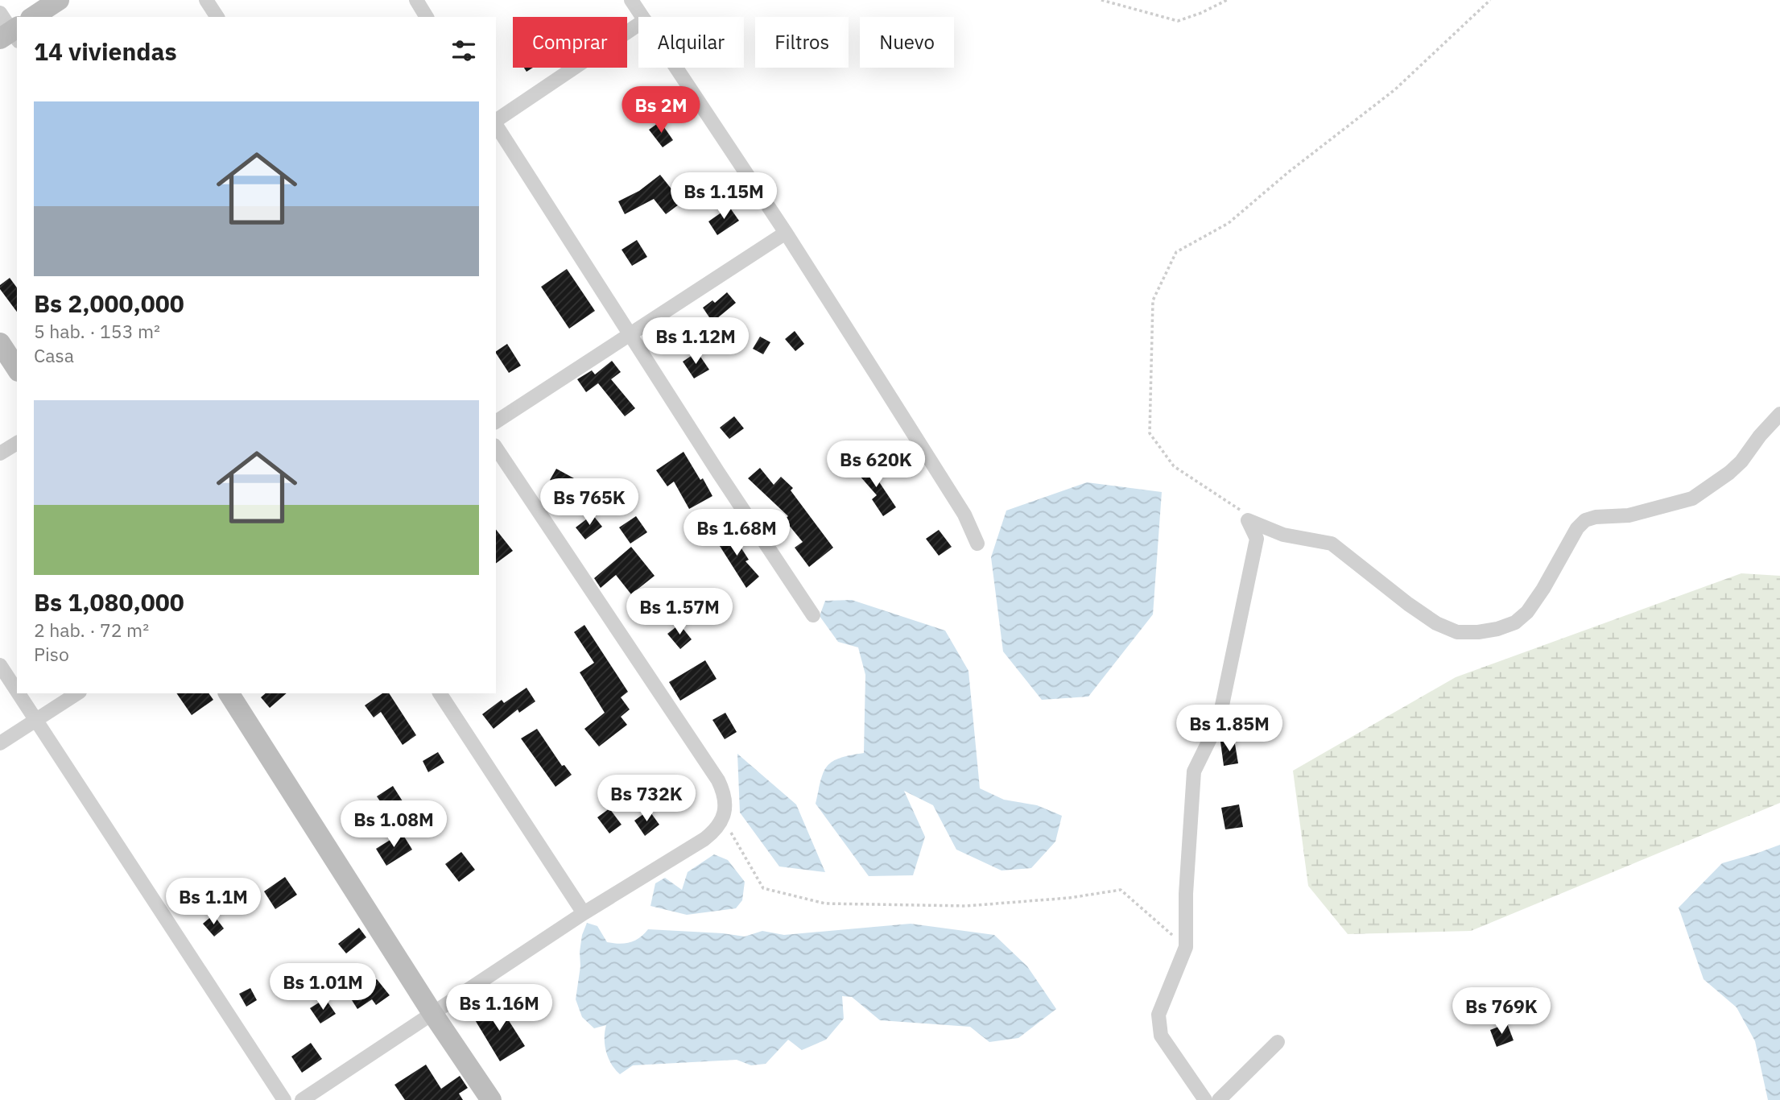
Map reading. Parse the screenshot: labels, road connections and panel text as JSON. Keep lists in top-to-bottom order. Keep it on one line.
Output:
{"page":{"chip":["Comprar","Alquilar","Filtros","Nuevo"],"heading":"14 viviendas","list":[{"name":"Bs 2,000,000","note":"5 hab. · 153 m² · Casa"},{"name":"Bs 1,080,000","note":"2 hab. · 72 m² · Piso"}],"price":["Bs 2M","Bs 1.15M","Bs 1.12M","Bs 620K","Bs 765K","Bs 1.68M","Bs 1.57M","Bs 1.85M","Bs 732K","Bs 1.08M","Bs 1.1M","Bs 1.01M","Bs 1.16M","Bs 769K"]}}
